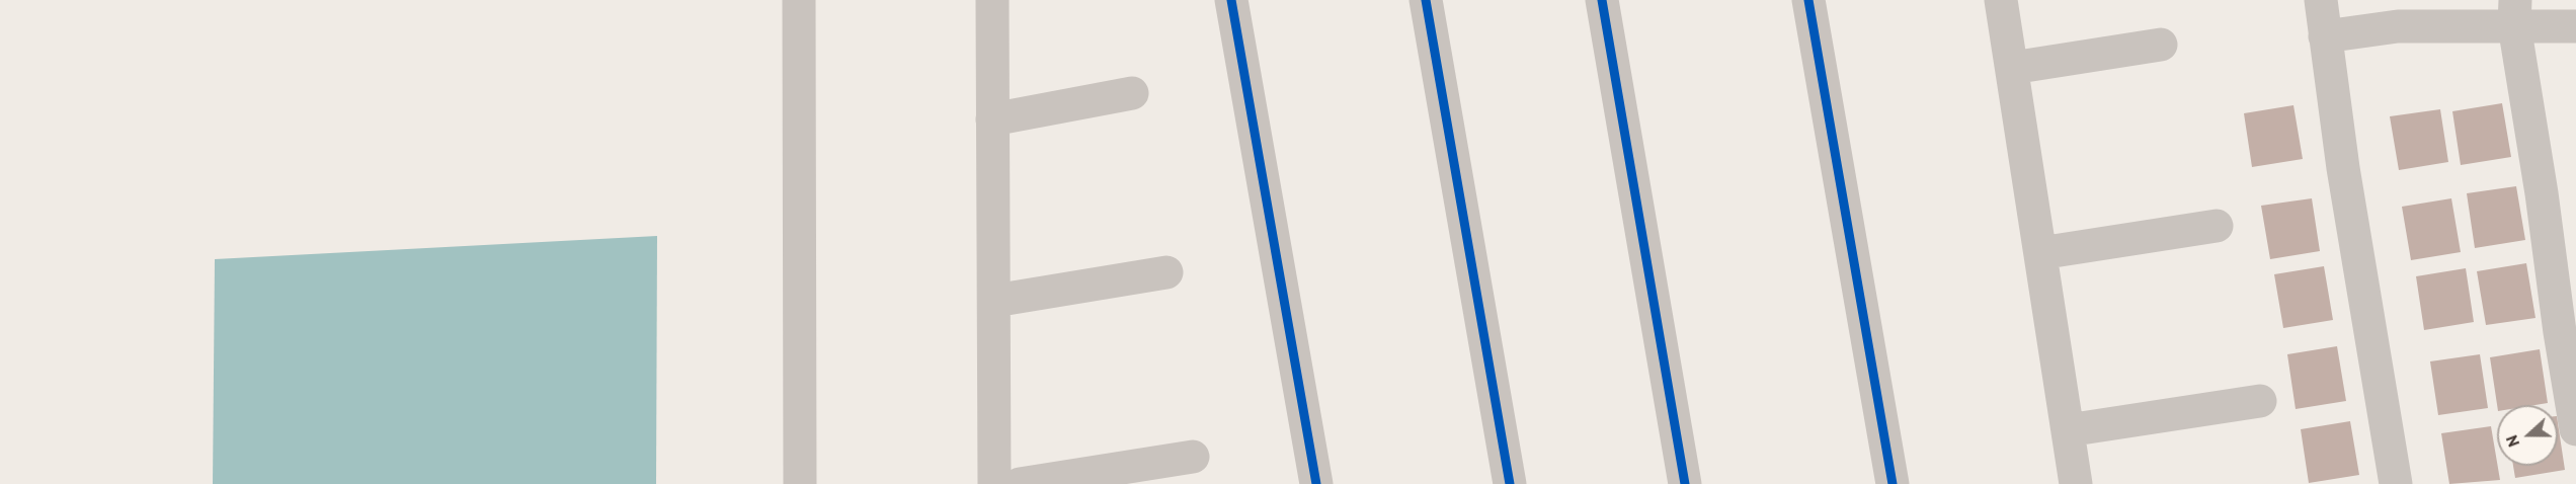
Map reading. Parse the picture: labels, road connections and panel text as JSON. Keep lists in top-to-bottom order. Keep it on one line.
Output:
{"north":"left"}
